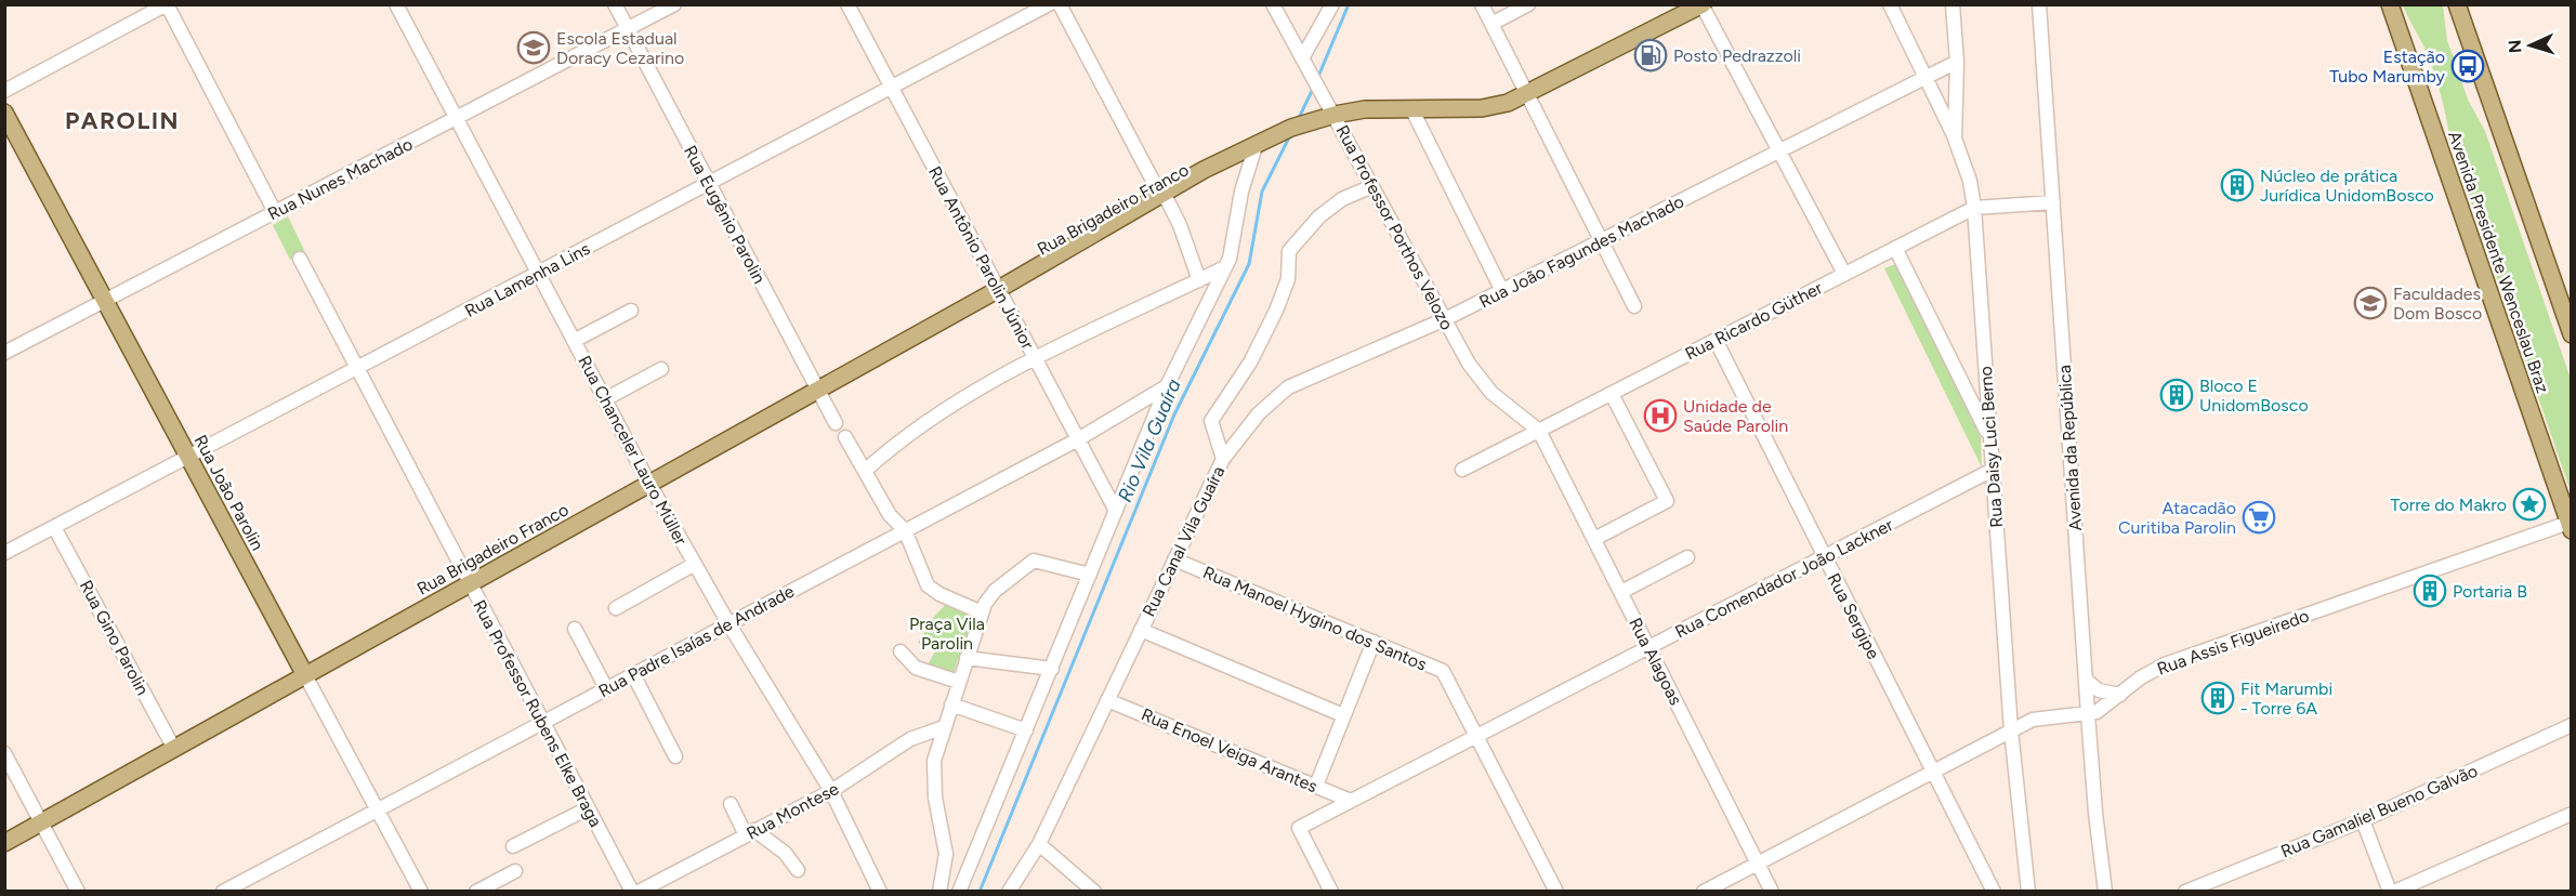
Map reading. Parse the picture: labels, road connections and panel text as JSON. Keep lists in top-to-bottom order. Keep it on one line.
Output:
{"streets":{"main road":["Rua Brigadeiro Franco","Avenida Presidente Wenceslau Braz","Rua João Parolin"],"street":["Rua Nunes Machado","Rua Eugênio Parolin","Rua Professor Porthos Velozo","Rua João Fagundes Machado","Rua Antônio Parolin Júnior","Rua Lamenha Lins","Rua Ricardo Güther","Rua Daisy Luci Berno","Avenida da República","Rua Chanceler Lauro Müller","Rua Canal Vila Guaíra","Rua Comendador João Lackner","Rua Sergipe","Rua Manoel Hygino dos Santos","Rua Gino Parolin","Rua Padre Isaías de Andrade","Rua Assis Figueiredo","Rua Alagoas","Rua Professor Rubens Elke Braga","Rua Enoel Veiga Arantes","Rua Montese","Rua Gamaliel Bueno Galvão"]},"crossings":[["Rua Nunes Machado","Rua Eugênio Parolin"],["Rua Nunes Machado","Rua Chanceler Lauro Müller"],["Rua Nunes Machado","Rua João Parolin"],["Rua Brigadeiro Franco","Rua Eugênio Parolin"],["Rua Brigadeiro Franco","Rua Professor Porthos Velozo"],["Rua Brigadeiro Franco","Rua Antônio Parolin Júnior"],["Rua Brigadeiro Franco","Rua Chanceler Lauro Müller"],["Rua Brigadeiro Franco","Rua João Parolin"],["Rua Brigadeiro Franco","Rua Gino Parolin"],["Rua Brigadeiro Franco","Rua Professor Rubens Elke Braga"],["Rua Eugênio Parolin","Rua Lamenha Lins"],["Rua Professor Porthos Velozo","Rua João Fagundes Machado"],["Rua Professor Porthos Velozo","Rua Ricardo Güther"],["Rua Professor Porthos Velozo","Rua Canal Vila Guaíra"],["Rua Professor Porthos Velozo","Rua Alagoas"],["Rua João Fagundes Machado","Rua Daisy Luci Berno"],["Rua João Fagundes Machado","Rua Canal Vila Guaíra"],["Rua Antônio Parolin Júnior","Rua Lamenha Lins"],["Rua Antônio Parolin Júnior","Rua Padre Isaías de Andrade"],["Avenida Presidente Wenceslau Braz","Rua Assis Figueiredo"],["Rua Lamenha Lins","Rua Chanceler Lauro Müller"],["Rua Lamenha Lins","Rua João Parolin"],["Rua Lamenha Lins","Rua Gino Parolin"],["Rua Lamenha Lins","Rua Professor Rubens Elke Braga"],["Rua Ricardo Güther","Rua Daisy Luci Berno"],["Rua Ricardo Güther","Avenida da República"],["Rua Ricardo Güther","Rua Sergipe"],["Rua Ricardo Güther","Rua Alagoas"],["Rua Daisy Luci Berno","Rua Comendador João Lackner"],["Rua Daisy Luci Berno","Rua Assis Figueiredo"],["Avenida da República","Rua Assis Figueiredo"],["Rua Chanceler Lauro Müller","Rua Padre Isaías de Andrade"],["Rua Chanceler Lauro Müller","Rua Montese"],["Rua João Parolin","Rua Padre Isaías de Andrade"],["Rua Canal Vila Guaíra","Rua Manoel Hygino dos Santos"],["Rua Canal Vila Guaíra","Rua Enoel Veiga Arantes"],["Rua Comendador João Lackner","Rua Sergipe"],["Rua Comendador João Lackner","Rua Manoel Hygino dos Santos"],["Rua Comendador João Lackner","Rua Alagoas"],["Rua Comendador João Lackner","Rua Enoel Veiga Arantes"],["Rua Sergipe","Rua Assis Figueiredo"],["Rua Padre Isaías de Andrade","Rua Professor Rubens Elke Braga"],["Rua Assis Figueiredo","Rua Alagoas"]],"districts":["PAROLIN"],"water":["Rio Vila Guaíra"],"parks":["Praça Vila Parolin"],"places":{"school or university":["Escola Estadual Doracy Cezarino","Faculdades Dom Bosco"],"fuel station":["Posto Pedrazzoli"],"bus stop":["Estação Tubo Marumby"],"building":["Núcleo de prática Jurídica UnidomBosco","Bloco E UnidomBosco","Portaria B","Fit Marumbi - Torre 6A"],"hospital":["Unidade de Saúde Parolin"],"place":["Torre do Makro"],"supermarket":["Atacadão Curitiba Parolin"]},"north":"left"}
